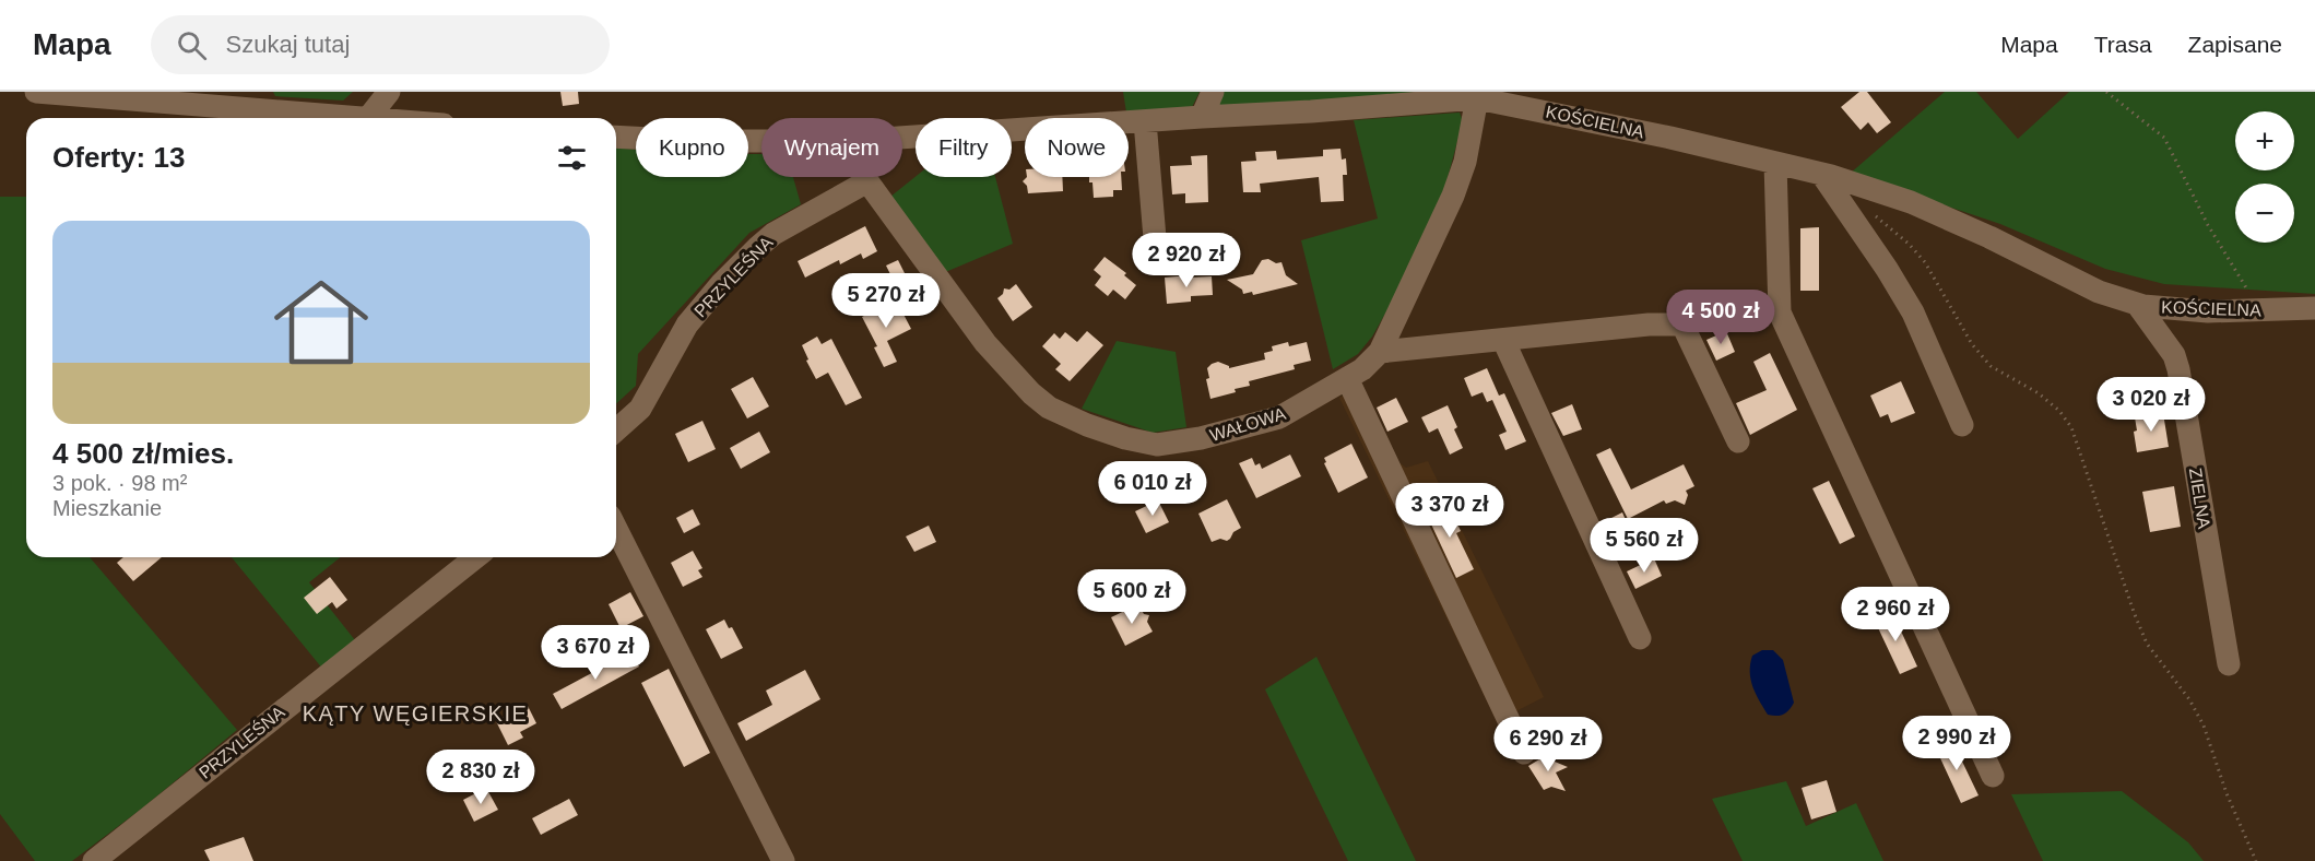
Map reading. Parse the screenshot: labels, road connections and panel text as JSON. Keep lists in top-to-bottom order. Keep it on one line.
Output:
{"streets":{"street":["KOŚCIELNA","PRZYLEŚNA","WAŁOWA","ZIELNA"]},"crossings":[["KOŚCIELNA","WAŁOWA"],["KOŚCIELNA","ZIELNA"],["PRZYLEŚNA","WAŁOWA"]],"districts":["KĄTY WĘGIERSKIE"],"page":{"header":"Mapa","search":"Szukaj tutaj","nav":["Mapa","Trasa","Zapisane"],"map_buttons":["+","−"],"chip":["Kupno","Wynajem","Filtry","Nowe"],"heading":"Oferty: 13","list":[{"name":"4 500 zł/mies.","note":"3 pok. · 98 m² · Mieszkanie"}],"price":["2 920 zł","5 270 zł","4 500 zł","3 020 zł","6 010 zł","3 370 zł","5 560 zł","5 600 zł","2 960 zł","3 670 zł","2 990 zł","6 290 zł","2 830 zł"]}}
